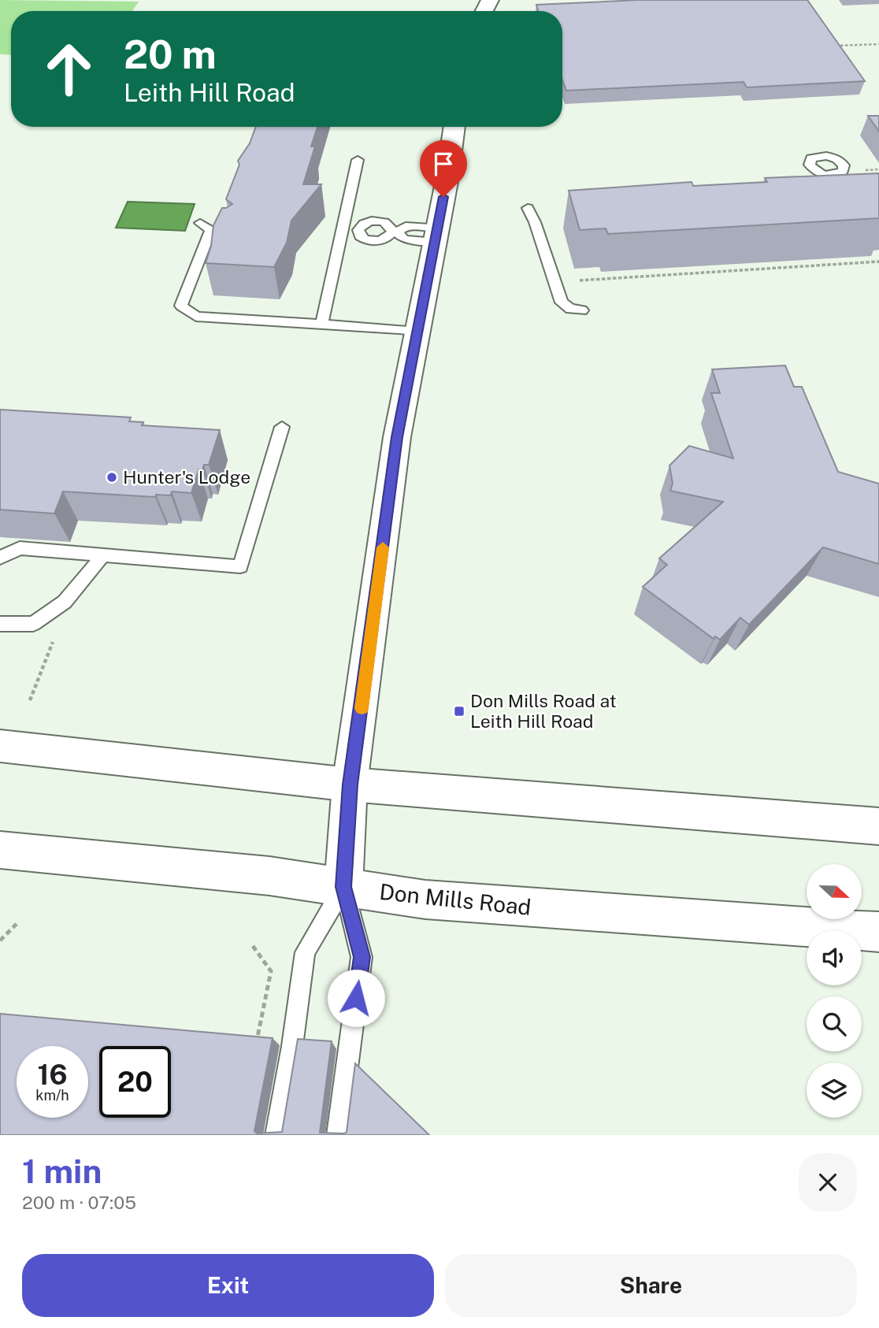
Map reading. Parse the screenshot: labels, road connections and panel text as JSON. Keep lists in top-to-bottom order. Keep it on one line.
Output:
{"streets":{"main road":["Don Mills Road"]},"places":{"other":["Hunter's Lodge"],"transit":["Don Mills Road at Leith Hill Road"]},"north":"right","page":{"turn":["20 m","Leith Hill Road"],"speed":"16 km/h","limit":"20","heading":["1 min","200 m · 07:05"],"buttons":["Exit","Share"]}}
